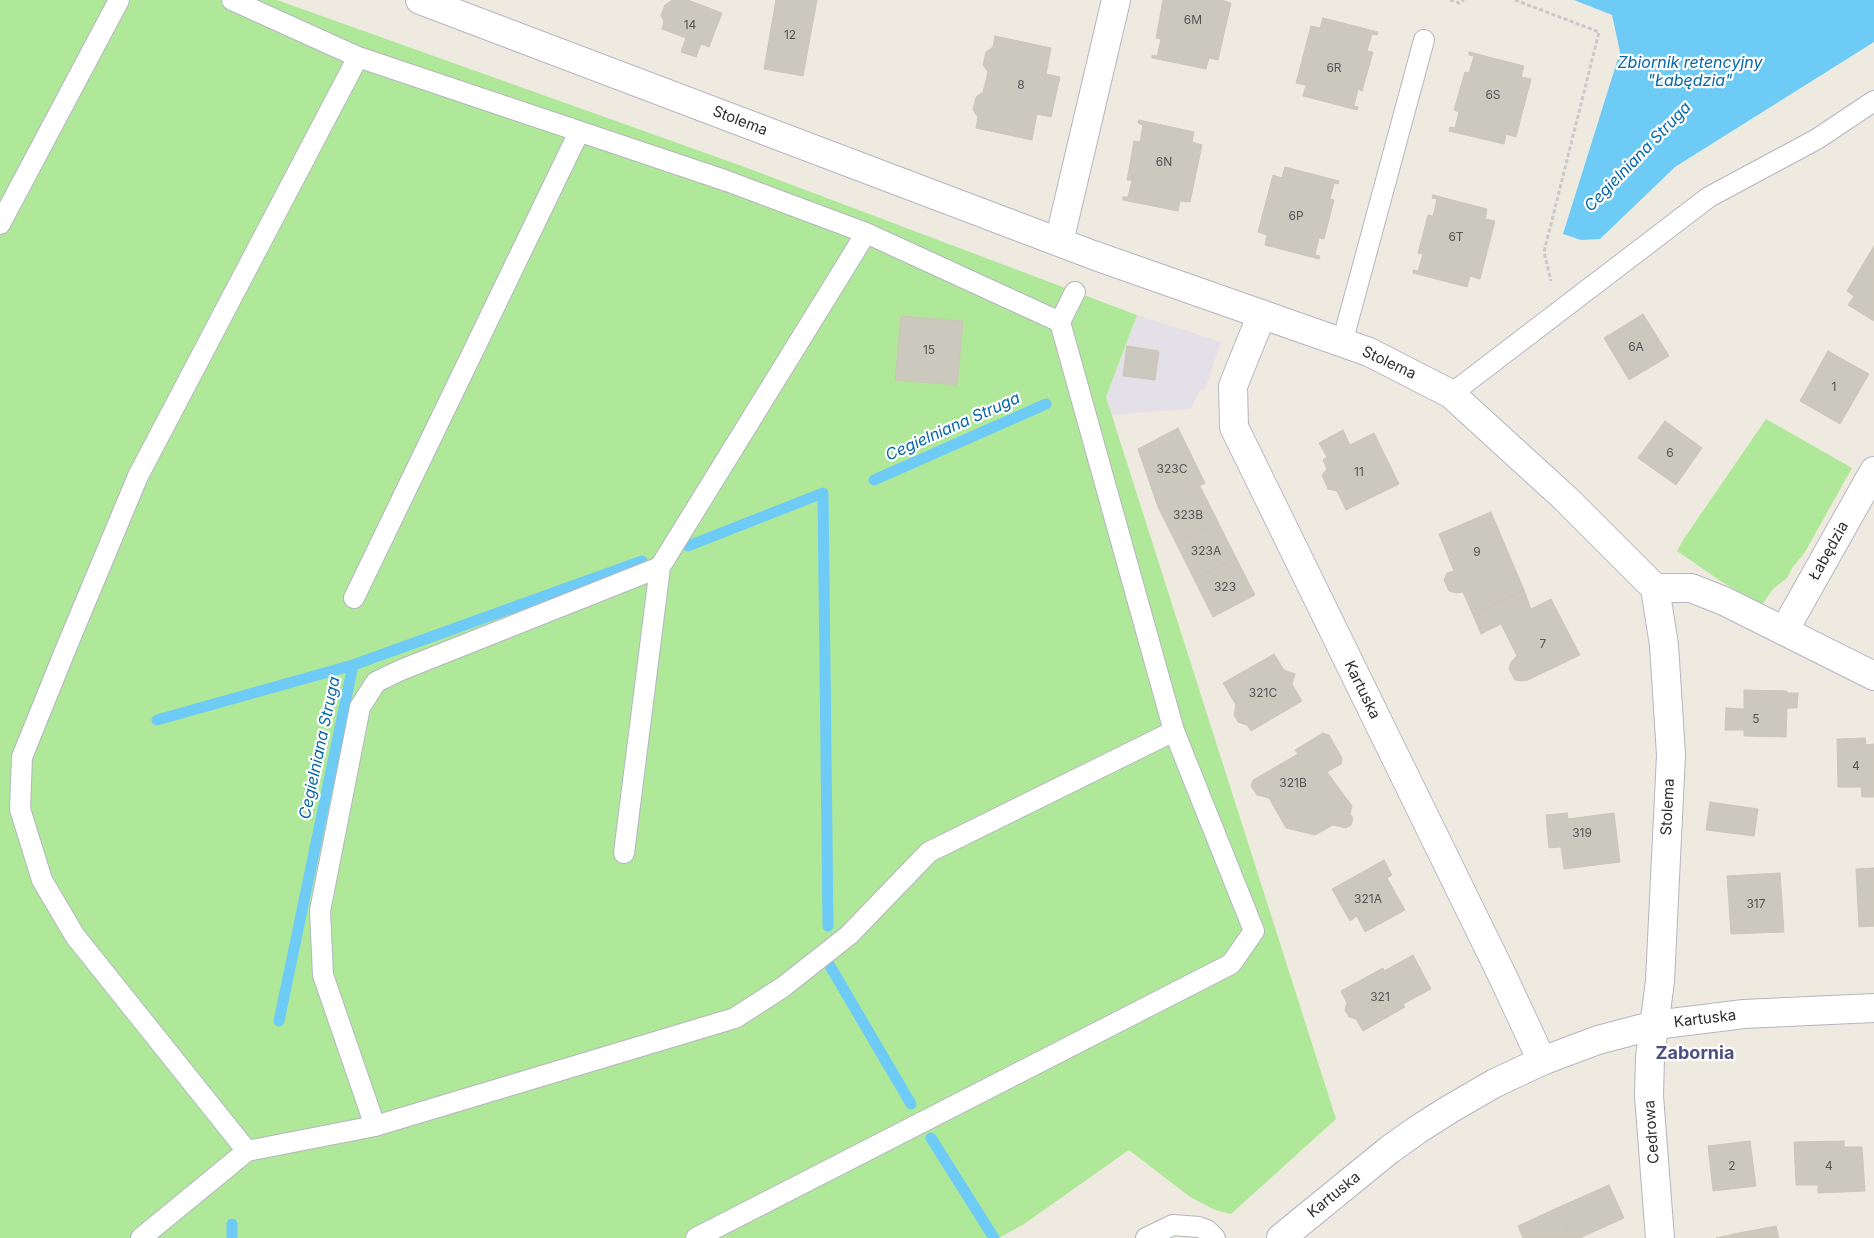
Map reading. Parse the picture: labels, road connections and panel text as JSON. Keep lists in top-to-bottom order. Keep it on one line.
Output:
{"streets":{"street":["Stolema","Łabędzia","Kartuska","Cedrowa"]},"crossings":[["Stolema","Kartuska"],["Stolema","Cedrowa"],["Kartuska","Cedrowa"]],"districts":["Zabornia"],"water":["Zbiornik retencyjny \"Łabędzia\"","Cegielniana Struga"],"house_numbers":["6M","14","12","6R","8","6S","6N","6P","6T","6A","15","1","6","323C","11","323B","323A","9","323","7","321C","5","4","321B","319","321A","317","321","2","4"]}
